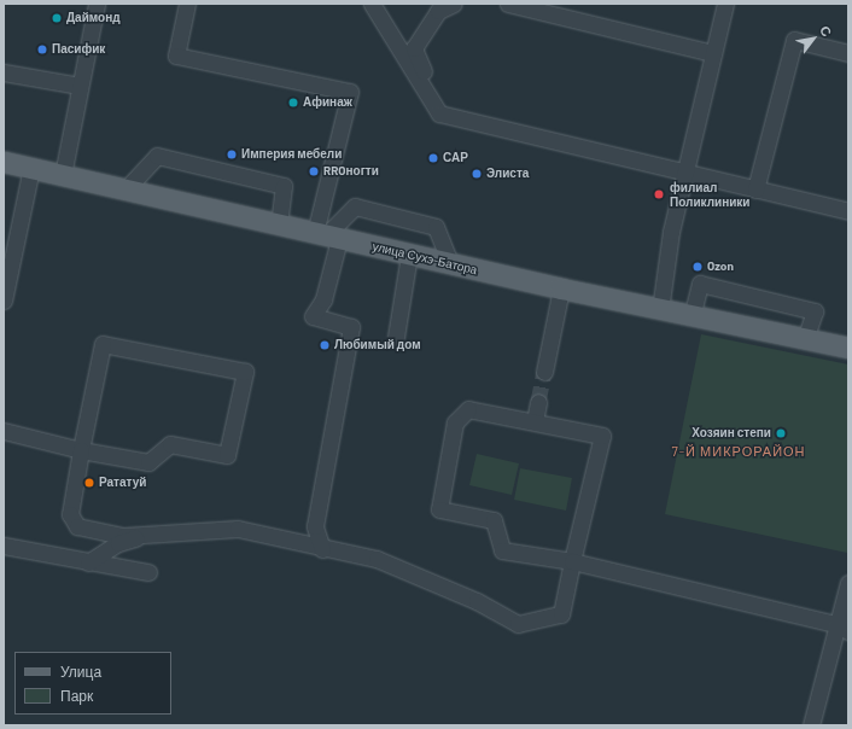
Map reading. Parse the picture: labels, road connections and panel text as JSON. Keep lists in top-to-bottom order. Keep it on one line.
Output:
{"streets":{"main road":["улица Сухэ-Батора"]},"districts":["7-Й МИКРОРАЙОН"],"places":["Даймонд","Пасифик","Афинаж","Империя мебели","САР","RROногти","Элиста","филиал Поликлиники","Ozon","Любимый дом","Хозяин степи","Рататуй"],"legend":["Улица","Парк"],"north":"top right"}
